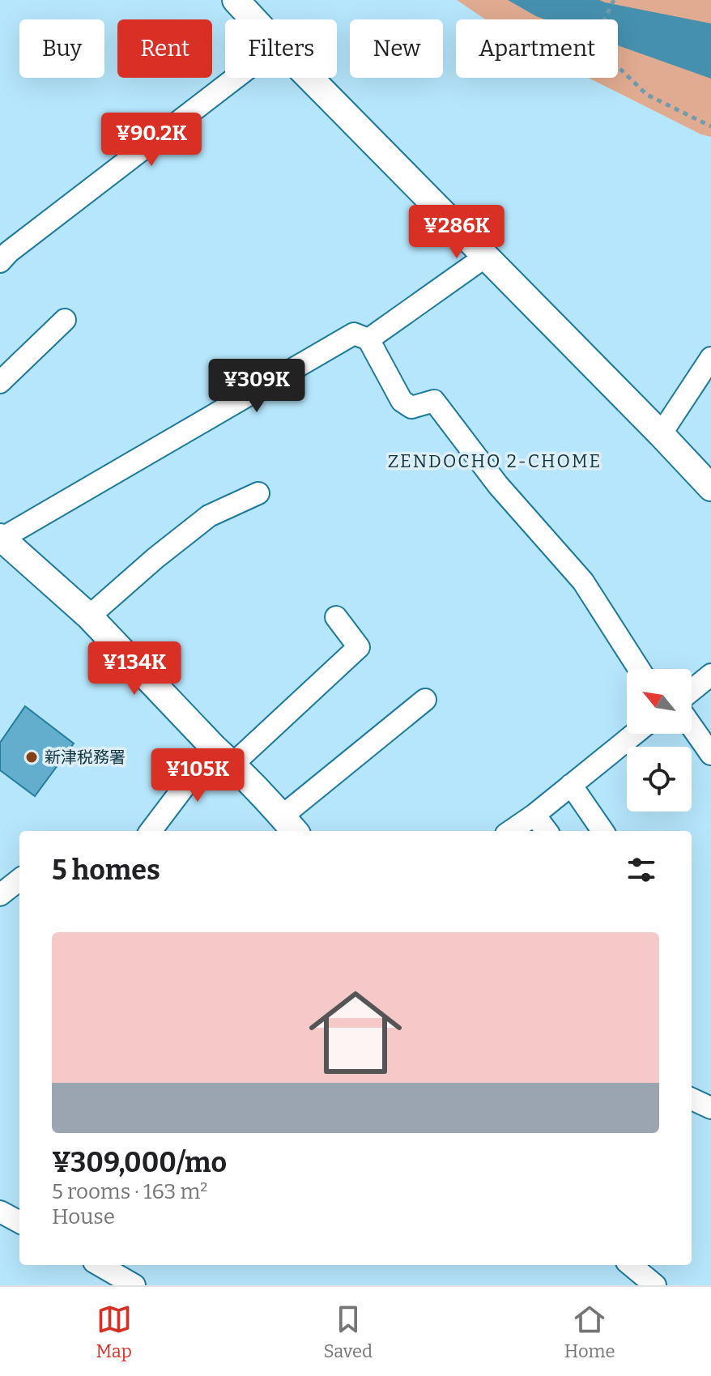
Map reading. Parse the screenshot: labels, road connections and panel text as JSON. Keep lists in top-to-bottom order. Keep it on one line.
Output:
{"districts":["ZENDOCHO 2-CHOME"],"places":["新津税務署"],"north":"top left","page":{"chip":["Buy","Rent","Filters","New","Apartment"],"price":["¥90.2K","¥286K","¥309K","¥134K","¥105K"],"heading":"5 homes","list":[{"name":"¥309,000/mo","note":"5 rooms · 163 m² · House"}],"tabs":["Map","Saved","Home"]}}
